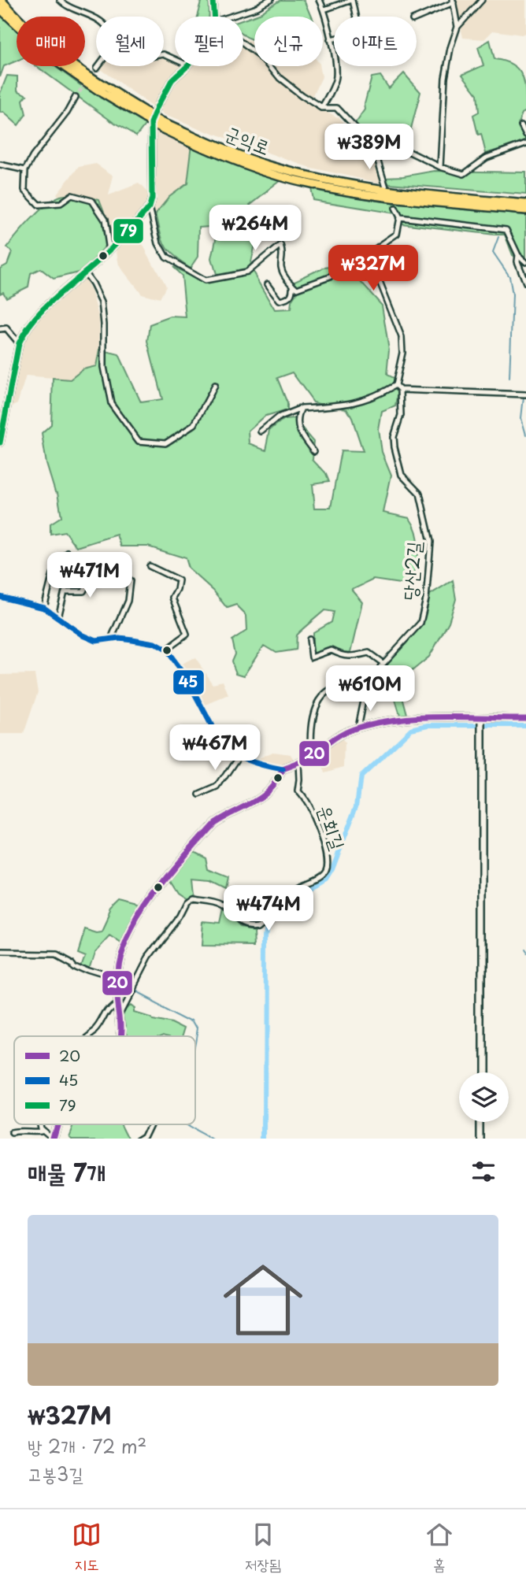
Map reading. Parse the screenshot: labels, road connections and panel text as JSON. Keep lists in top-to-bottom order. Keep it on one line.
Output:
{"streets":{"highway":["군익로"],"street":["당산2길","운회길"]},"lines":["transit line 79","transit line 45","transit line 20"],"legend":["20","45","79"],"page":{"chip":["매매","월세","필터","신규","아파트"],"price":["₩389M","₩264M","₩327M","₩471M","₩610M","₩467M","₩474M"],"heading":"매물 7개","list":[{"name":"₩327M","note":"방 2개 · 72 m² · 고봉3길"}],"tabs":["지도","저장됨","홈"]}}
